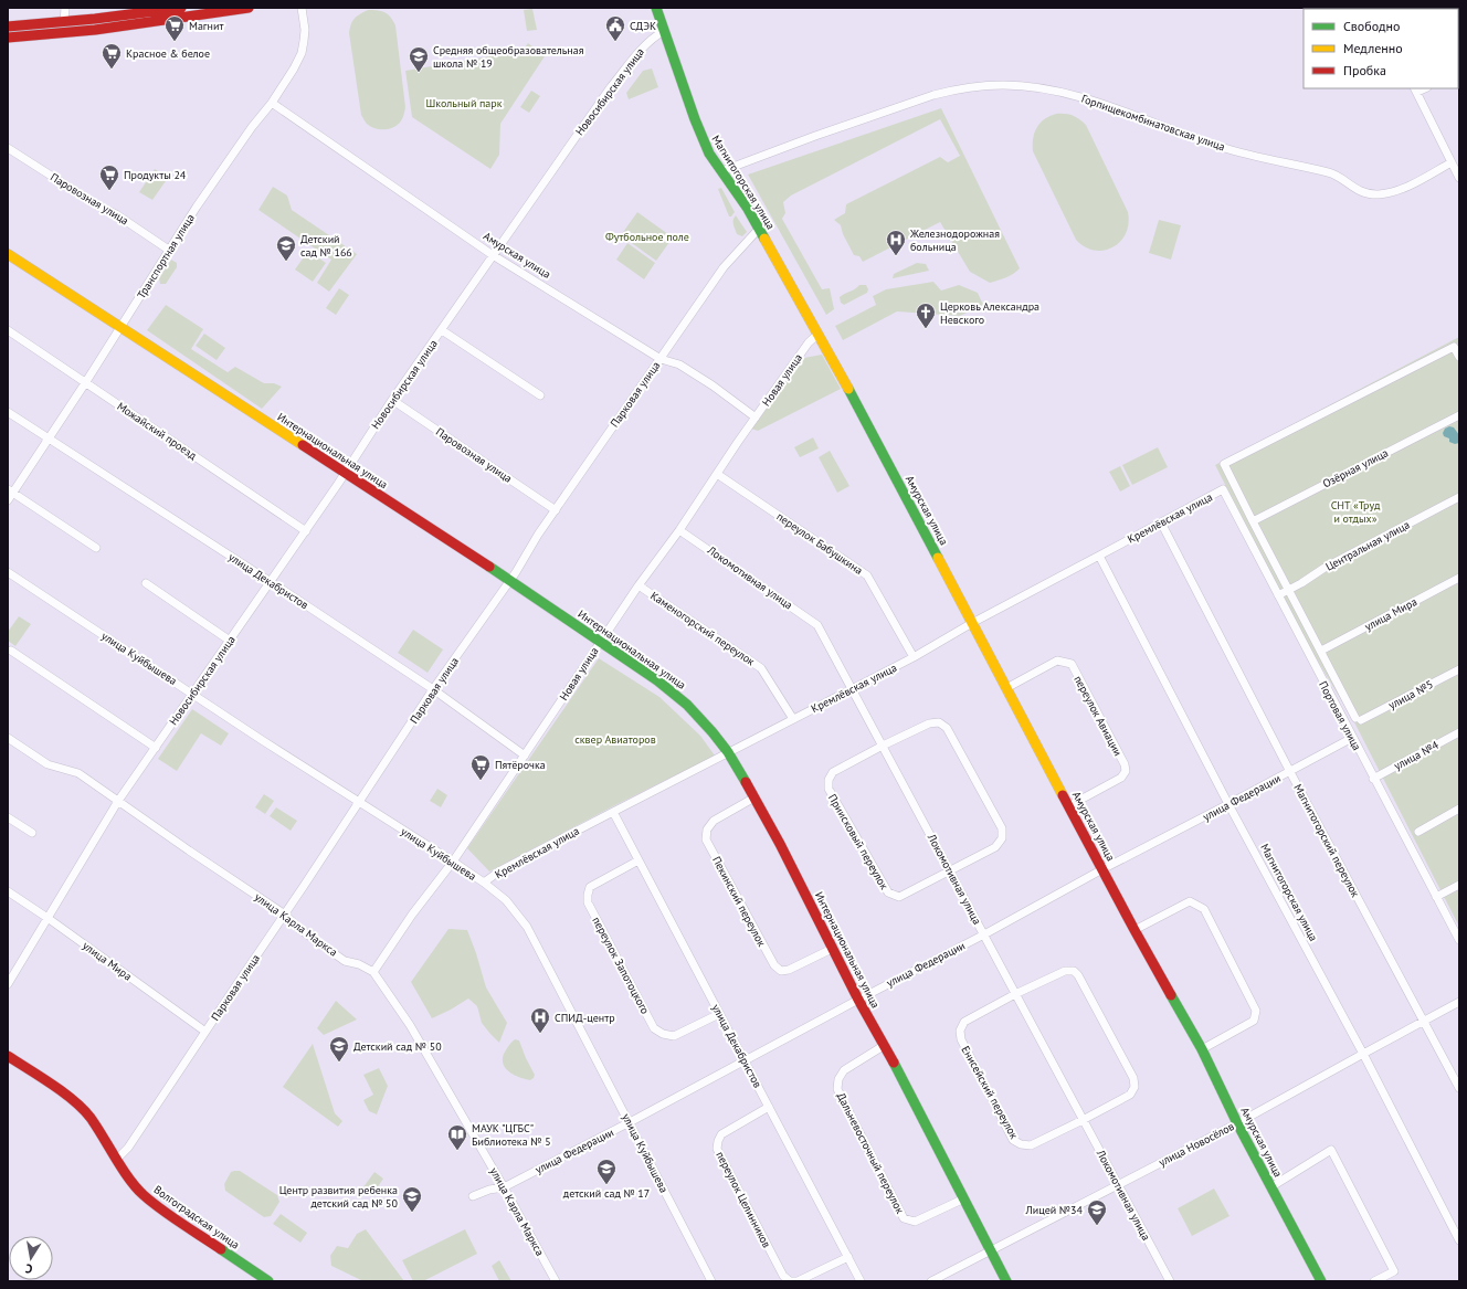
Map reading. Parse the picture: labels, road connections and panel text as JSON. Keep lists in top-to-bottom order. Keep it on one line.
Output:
{"streets":{"street":["Новосибирская улица","Горпищекомбинатовская улица","Магнитогорская улица","Паровозная улица","Амурская улица","Транспортная улица","Новая улица","Парковая улица","Можайский проезд","Интернациональная улица","Озёрная улица","Кремлёвская улица","переулок Бабушкина","Центральная улица","Локомотивная улица","улица Декабристов","улица Мира","Каменогорский переулок","улица Куйбышева","улица №5","переулок Авиации","Портовая улица","улица №4","улица Федерации","Магнитогорский переулок","Приисковый переулок","Пекинский переулок","улица Карла Маркса","переулок Запотоцкого","Енисейский переулок","улица Новосёлов","Дальневосточный переулок","переулок Целинников","Волгоградская улица"]},"crossings":[["Новосибирская улица","Магнитогорская улица"],["Новосибирская улица","Паровозная улица"],["Новосибирская улица","Амурская улица"],["Новосибирская улица","Можайский проезд"],["Новосибирская улица","Интернациональная улица"],["Новосибирская улица","улица Декабристов"],["Новосибирская улица","улица Мира"],["Новосибирская улица","улица Куйбышева"],["Новосибирская улица","улица Карла Маркса"],["Горпищекомбинатовская улица","Магнитогорская улица"],["Магнитогорская улица","Амурская улица"],["Магнитогорская улица","Новая улица"],["Магнитогорская улица","Парковая улица"],["Магнитогорская улица","Кремлёвская улица"],["Магнитогорская улица","улица Федерации"],["Магнитогорская улица","улица Новосёлов"],["Паровозная улица","Транспортная улица"],["Паровозная улица","Парковая улица"],["Амурская улица","Транспортная улица"],["Амурская улица","Новая улица"],["Амурская улица","Парковая улица"],["Амурская улица","Кремлёвская улица"],["Амурская улица","переулок Авиации"],["Амурская улица","улица Федерации"],["Амурская улица","улица Новосёлов"],["Транспортная улица","Можайский проезд"],["Транспортная улица","Интернациональная улица"],["Транспортная улица","улица Декабристов"],["Новая улица","Интернациональная улица"],["Новая улица","переулок Бабушкина"],["Новая улица","Локомотивная улица"],["Новая улица","улица Декабристов"],["Новая улица","Каменогорский переулок"],["Новая улица","улица Куйбышева"],["Новая улица","улица Карла Маркса"],["Парковая улица","Интернациональная улица"],["Парковая улица","улица Декабристов"],["Парковая улица","улица Мира"],["Парковая улица","улица Куйбышева"],["Парковая улица","улица Карла Маркса"],["Парковая улица","Волгоградская улица"],["Интернациональная улица","Кремлёвская улица"],["Интернациональная улица","улица Федерации"],["Интернациональная улица","Пекинский переулок"],["Интернациональная улица","улица Новосёлов"],["Интернациональная улица","Дальневосточный переулок"],["Кремлёвская улица","переулок Бабушкина"],["Кремлёвская улица","Локомотивная улица"],["Кремлёвская улица","улица Декабристов"],["Кремлёвская улица","Каменогорский переулок"],["Кремлёвская улица","улица Куйбышева"],["Кремлёвская улица","Портовая улица"],["Кремлёвская улица","Магнитогорский переулок"],["Центральная улица","Портовая улица"],["Локомотивная улица","улица Федерации"],["Локомотивная улица","Приисковый переулок"],["Локомотивная улица","Енисейский переулок"],["Локомотивная улица","улица Новосёлов"],["улица Декабристов","улица Федерации"],["улица Декабристов","переулок Запотоцкого"],["улица Декабристов","переулок Целинников"],["улица Мира","улица №5"],["улица Куйбышева","улица Федерации"],["Портовая улица","улица №4"],["Портовая улица","улица Федерации"],["улица Федерации","Магнитогорский переулок"],["улица Федерации","улица Карла Маркса"],["Магнитогорский переулок","улица Новосёлов"]],"parks":["Школьный парк","Футбольное поле","СНТ «Труд и отдых»","сквер Авиаторов"],"places":{"supermarket":["Магнит","Красное & белое","Продукты 24","Пятёрочка"],"public building":["СДЭК"],"school or university":["Средняя общеобразовательная школа № 19","Детский сад № 166","Детский сад № 50","детский сад № 17","Центр развития ребенка детский сад № 50","Лицей №34"],"hospital":["Железнодорожная больница","СПИД-центр"],"church":["Церковь Александра Невского"],"library":["МАУК \"ЦГБС\" Библиотека № 5"]},"legend":["Свободно","Медленно","Пробка"],"north":"bottom"}
